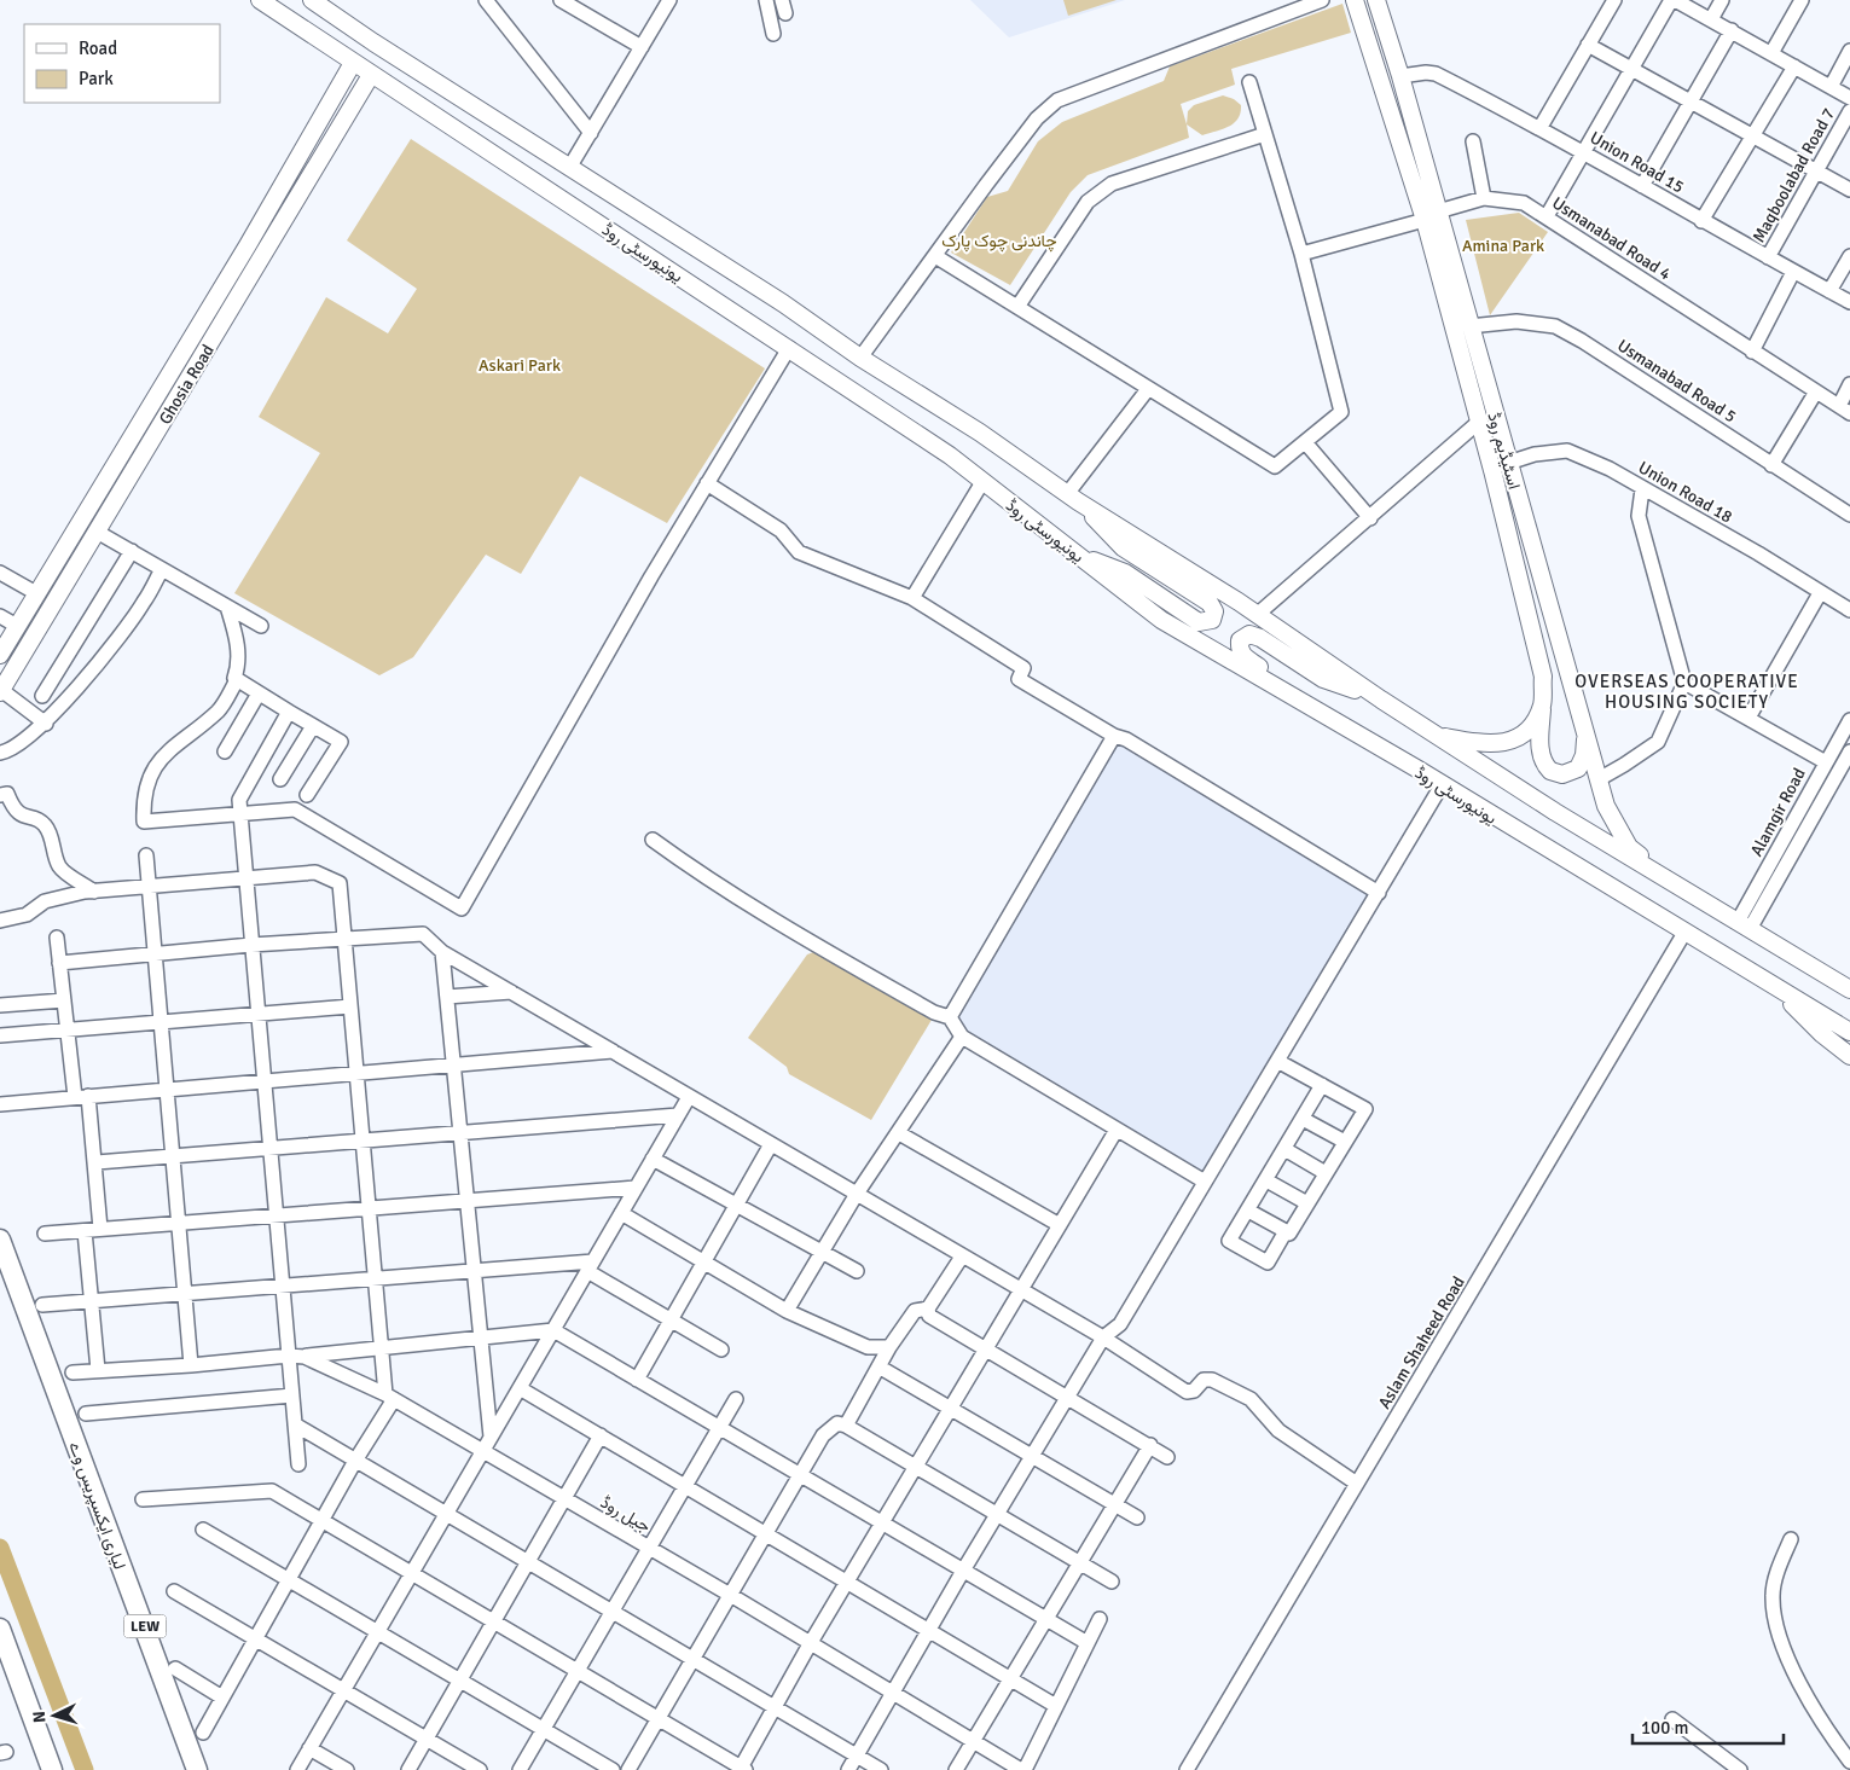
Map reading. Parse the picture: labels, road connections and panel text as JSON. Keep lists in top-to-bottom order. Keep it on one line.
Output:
{"streets":{"highway":["لیاری ایکسپریس وے","LEW"],"main road":["یونیورسٹی روڈ","Ghosia Road","اسٹیڈیم روڈ"],"street":["Union Road 15","Maqboolabad Road 7","Usmanabad Road 4","Usmanabad Road 5","Union Road 18","Alamgir Road","Aslam Shaheed Road","جیل روڈ"]},"crossings":[["Union Road 15","Maqboolabad Road 7"],["Union Road 15","اسٹیڈیم روڈ"],["Usmanabad Road 4","اسٹیڈیم روڈ"],["یونیورسٹی روڈ","Ghosia Road"],["یونیورسٹی روڈ","اسٹیڈیم روڈ"],["یونیورسٹی روڈ","Alamgir Road"],["یونیورسٹی روڈ","Aslam Shaheed Road"],["Usmanabad Road 5","اسٹیڈیم روڈ"],["اسٹیڈیم روڈ","Union Road 18"]],"districts":["OVERSEAS COOPERATIVE HOUSING SOCIETY"],"parks":["چاندنی چوک پارک","Amina Park","Askari Park"],"legend":["Road","Park"],"scale_bar":"100 m","north":"left"}
